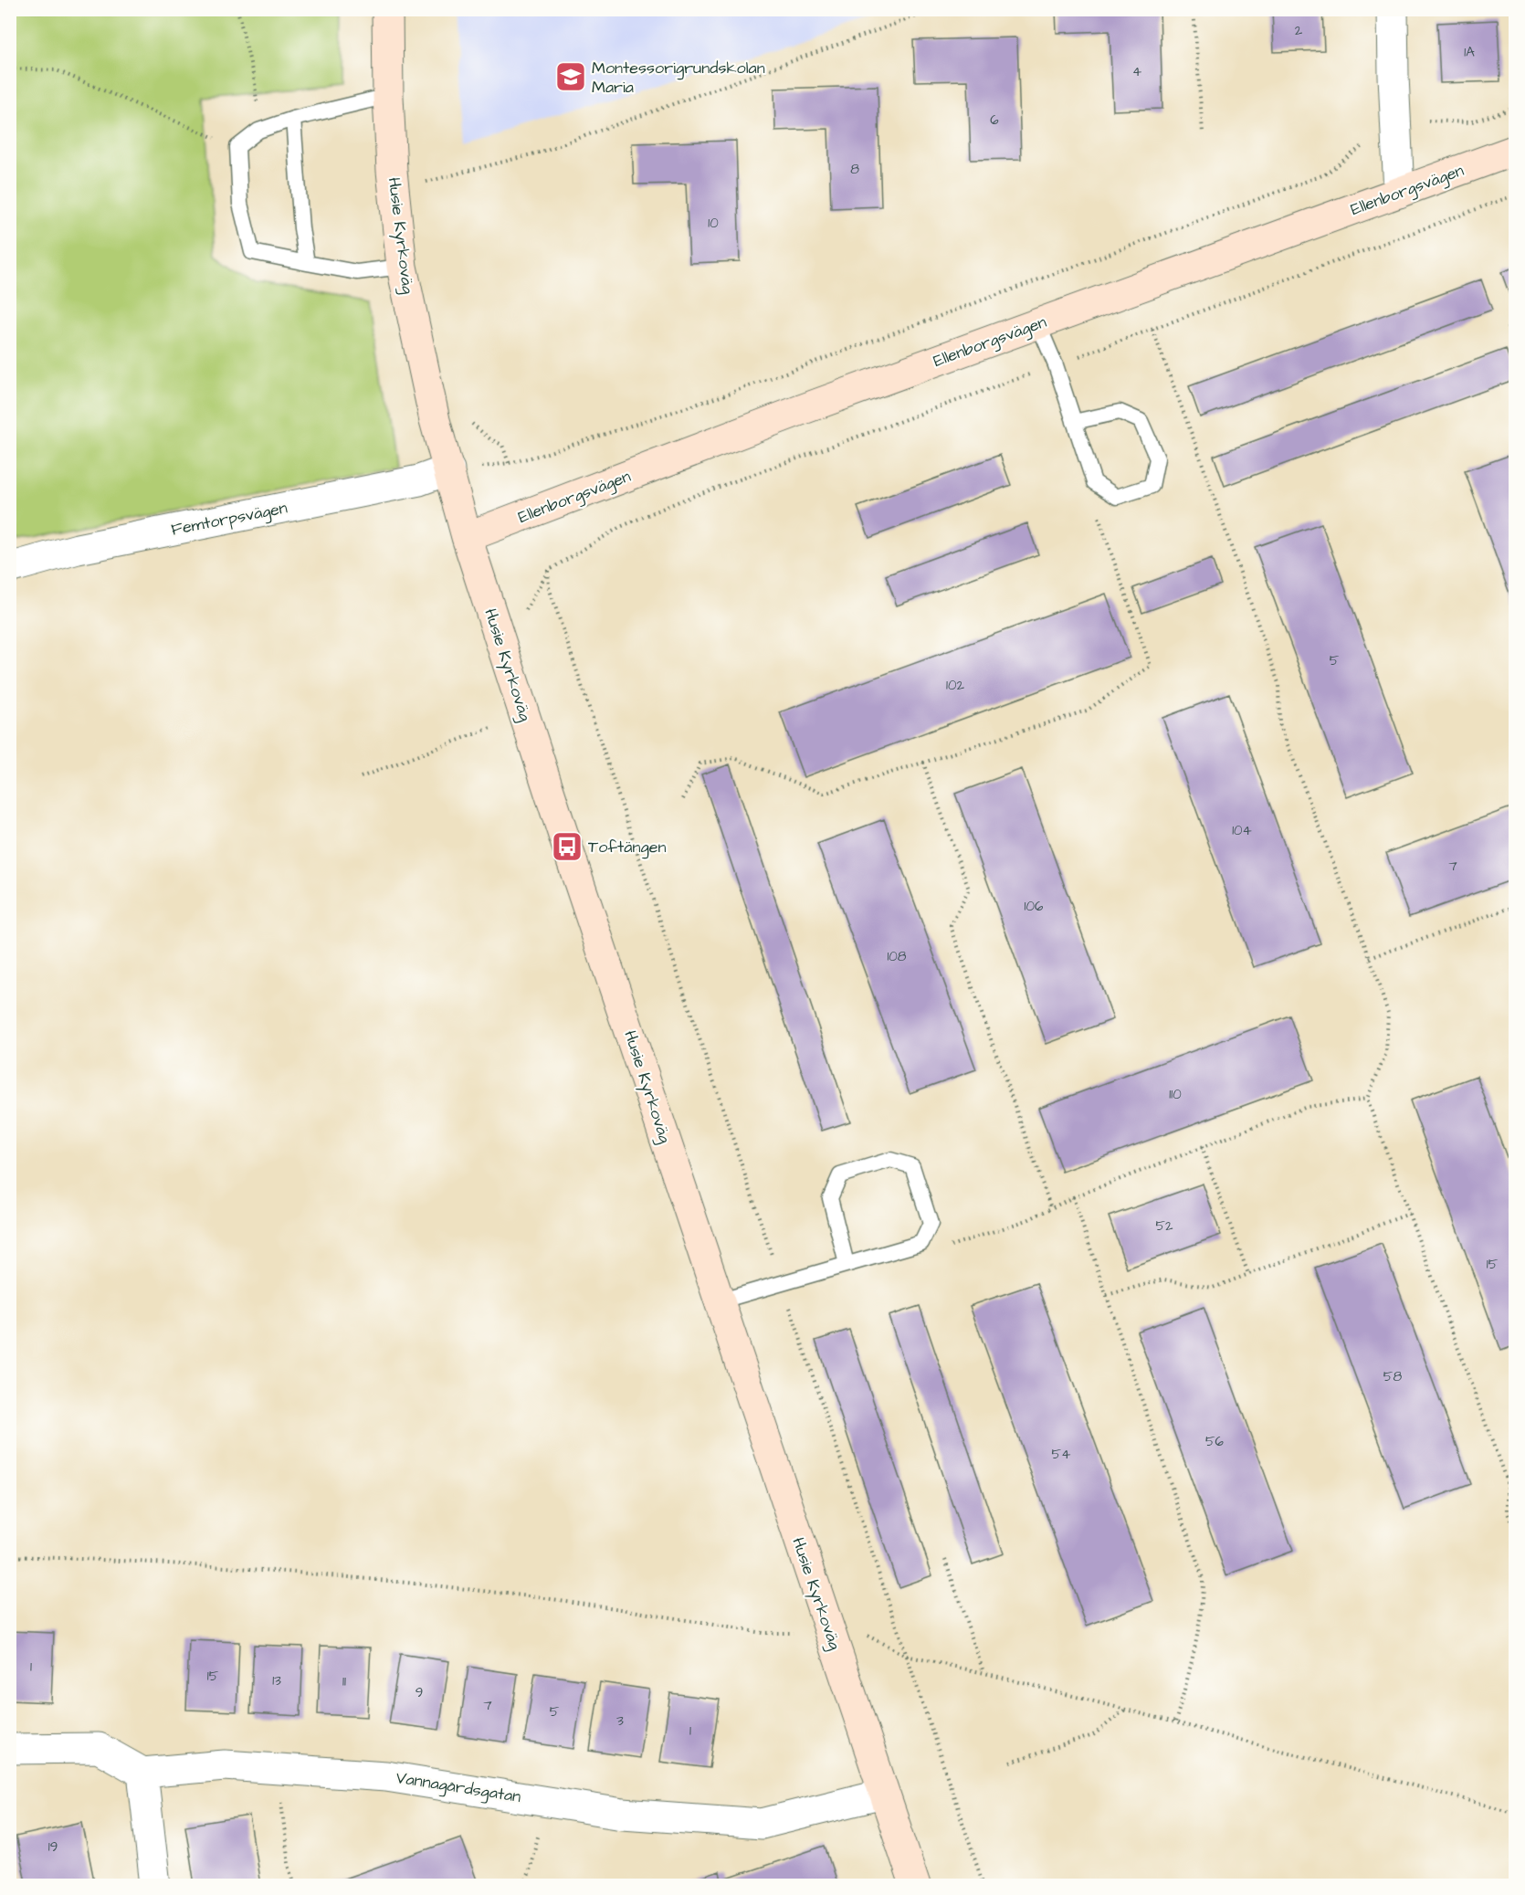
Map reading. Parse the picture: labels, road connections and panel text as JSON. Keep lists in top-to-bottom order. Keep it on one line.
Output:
{"streets":{"street":["Ellenborgsvägen","Husie Kyrkoväg","Femtorpsvägen","Vannagårdsgatan"]},"crossings":[["Ellenborgsvägen","Husie Kyrkoväg"],["Husie Kyrkoväg","Femtorpsvägen"],["Husie Kyrkoväg","Vannagårdsgatan"]],"places":{"school or university":["Montessorigrundskolan Maria"],"bus stop":["Toftängen"]},"house_numbers":["2","1A","4","6","8","10","5","102","104","7","106","108","110","52","15","58","56","54","1","15","13","11","9","7","5","3","1","19"]}
